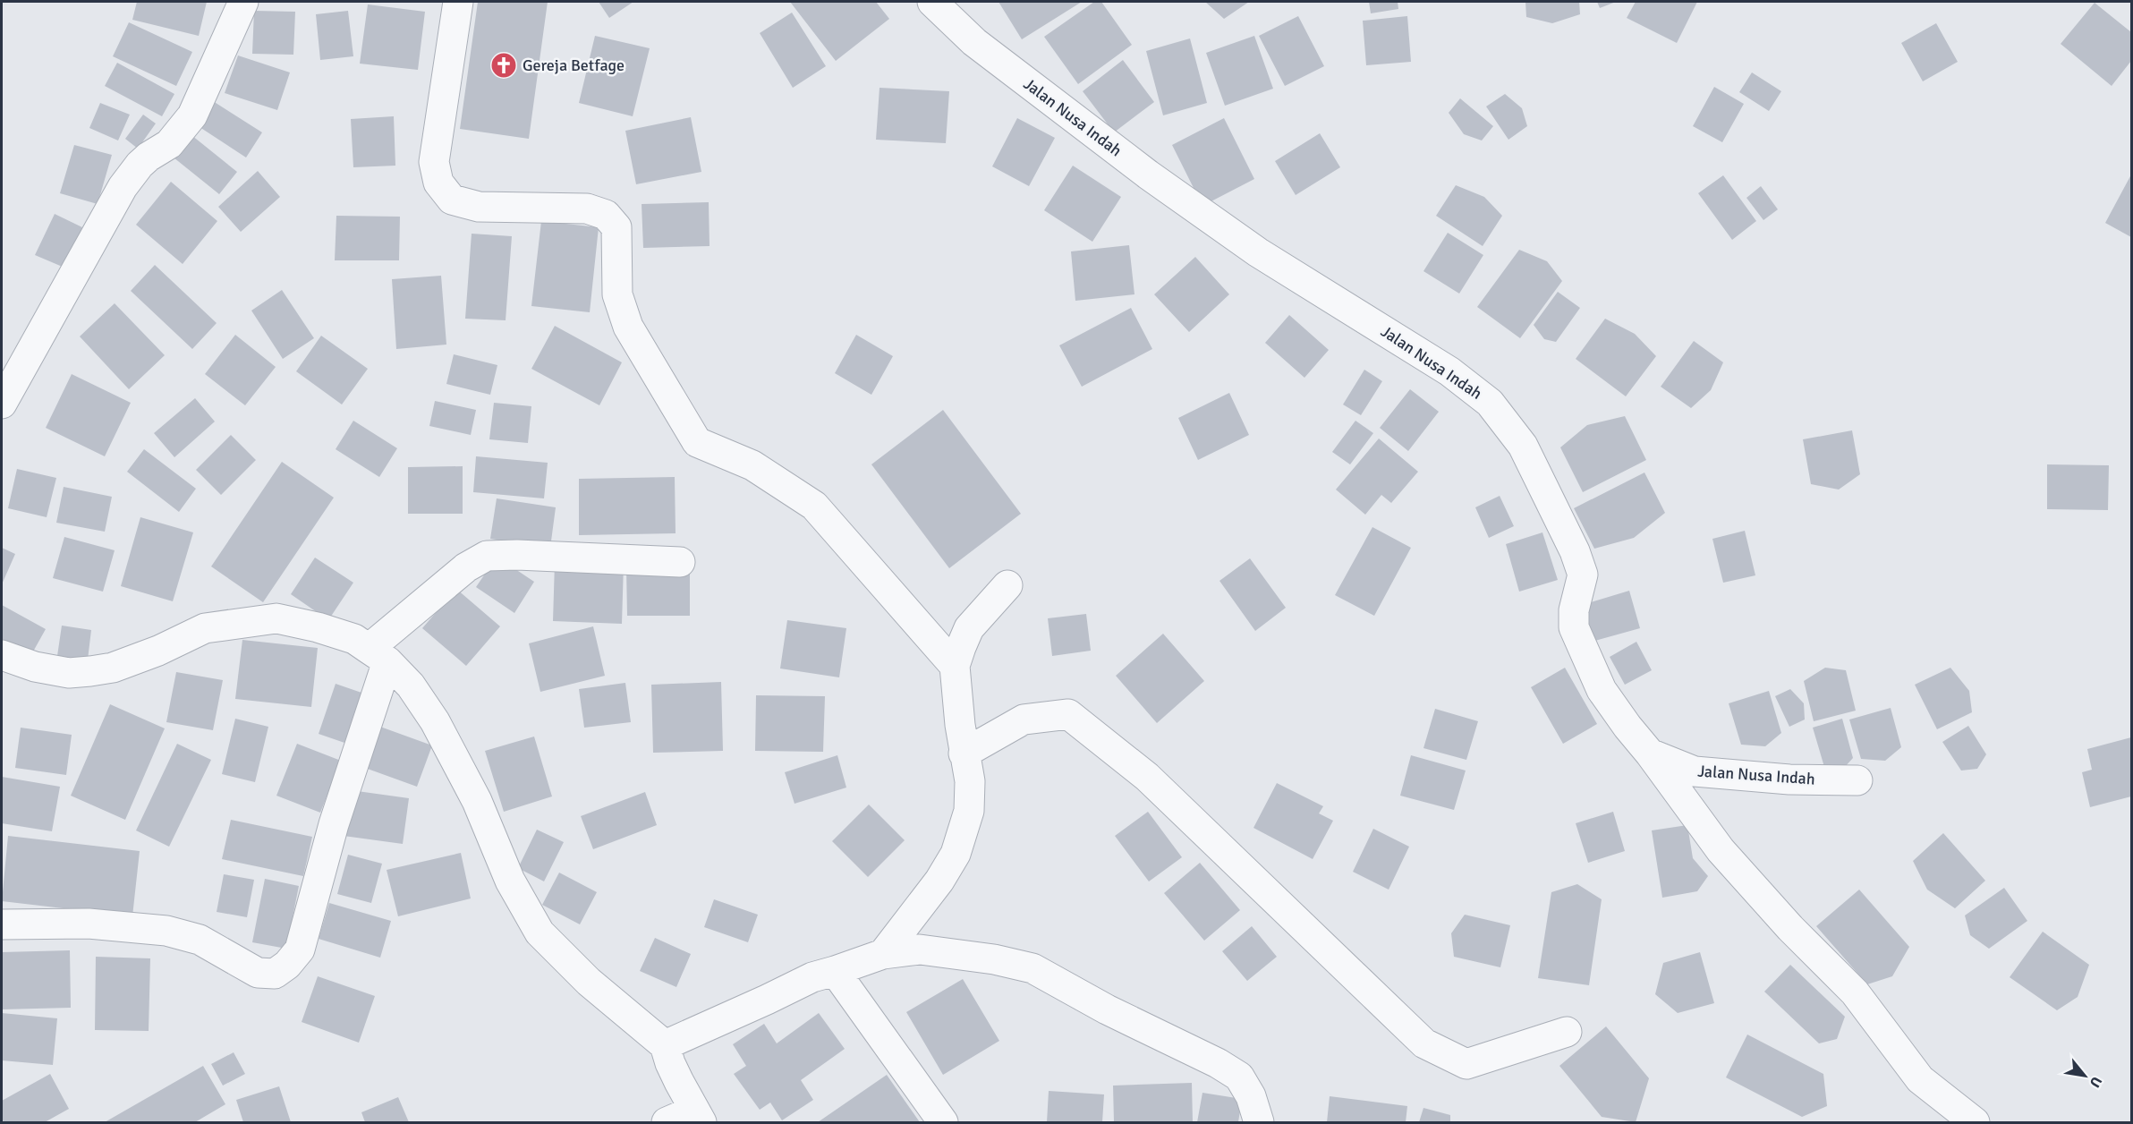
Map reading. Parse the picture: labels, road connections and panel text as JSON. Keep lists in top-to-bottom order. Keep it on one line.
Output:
{"streets":{"street":["Jalan Nusa Indah"]},"places":{"church":["Gereja Betfage"]},"north":"bottom right"}
